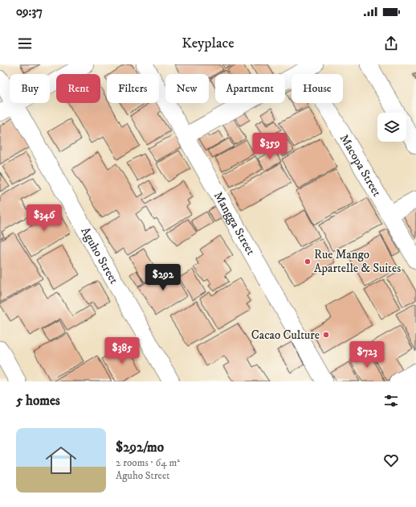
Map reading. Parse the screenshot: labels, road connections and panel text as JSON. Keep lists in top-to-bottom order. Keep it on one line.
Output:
{"streets":{"street":["Macopa Street","Mangga Street","Aguho Street"]},"places":["Rue Mango Apartelle & Suites","Cacao Culture"],"page":{"status":"09:37","header":"Keyplace","chip":["Buy","Rent","Filters","New","Apartment","House"],"price":["$359","$346","$292","$385","$723"],"heading":"5 homes","list":[{"name":"$292/mo","note":"2 rooms · 64 m² · Aguho Street"}]}}
